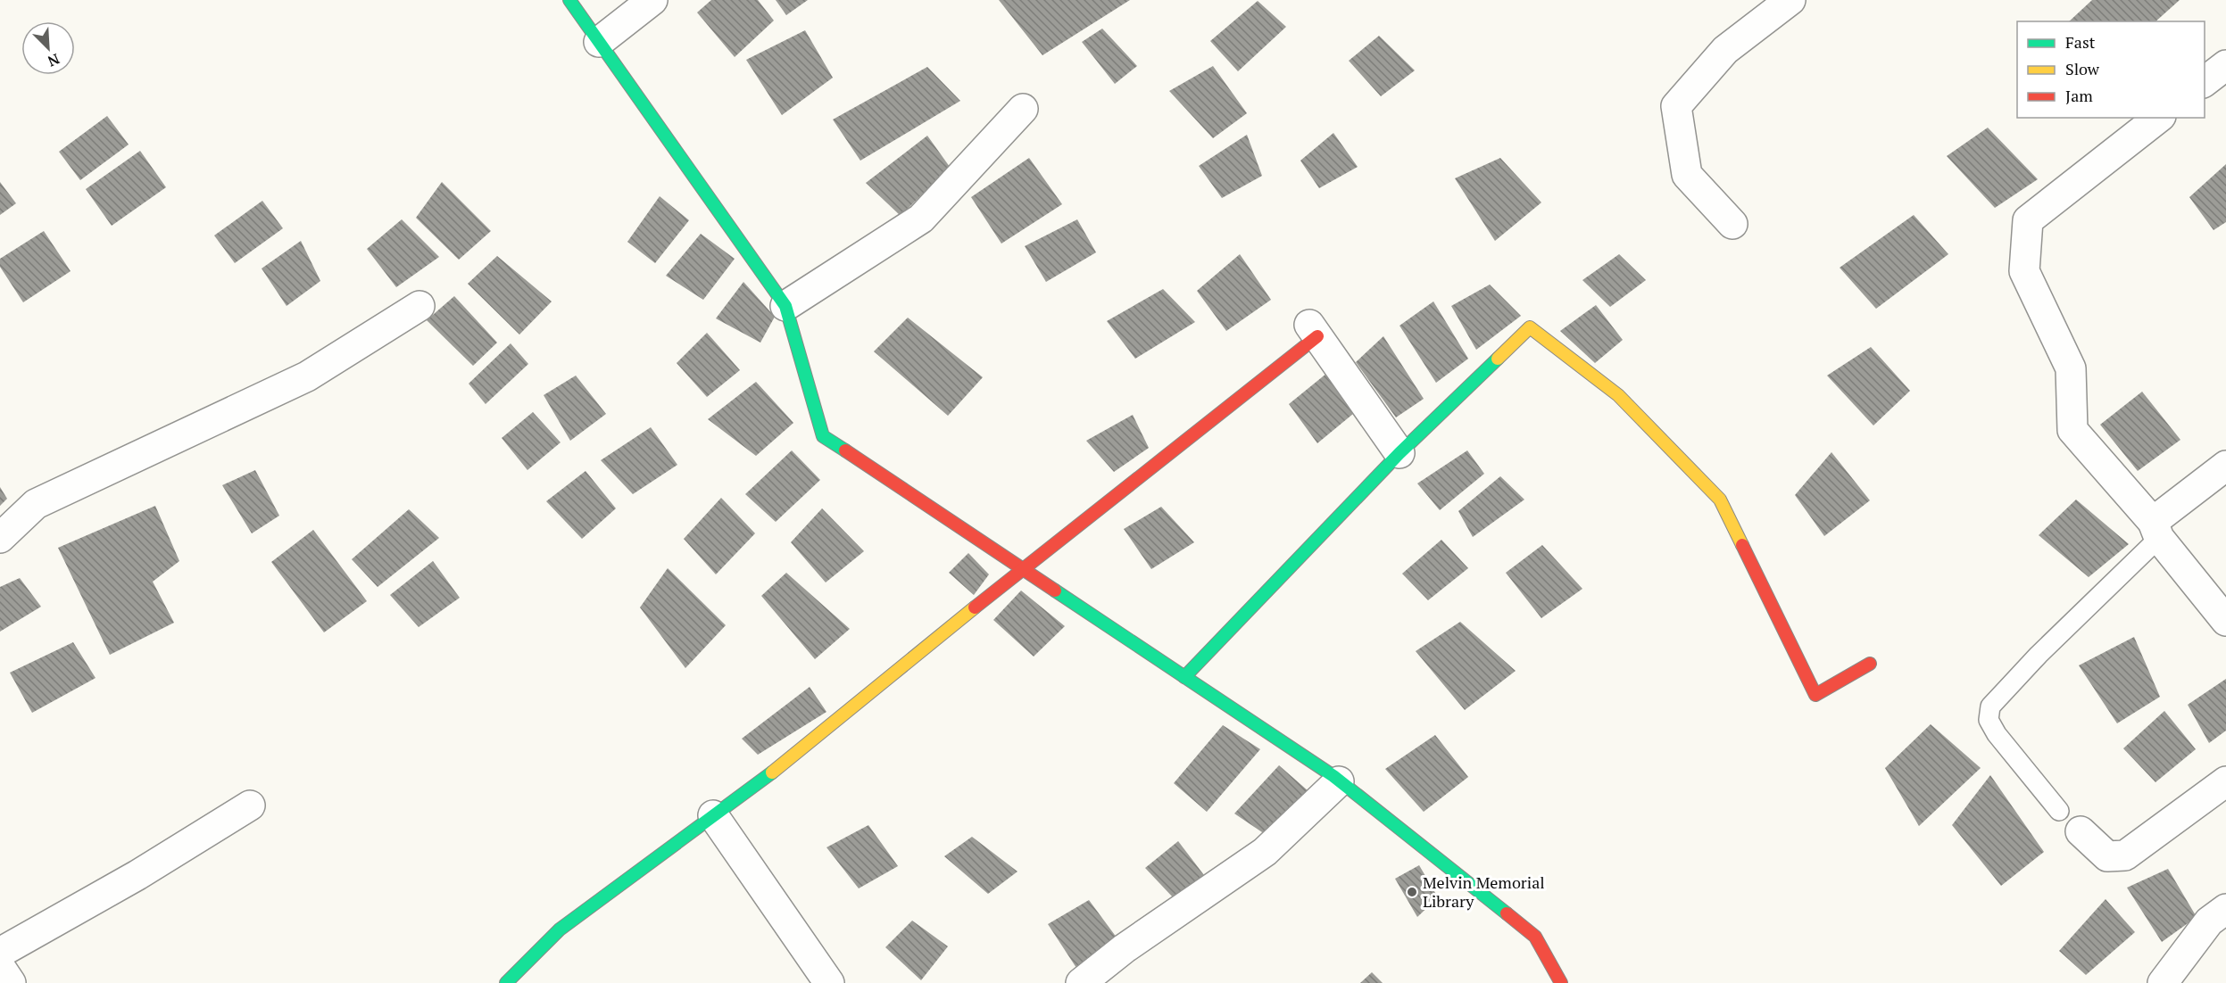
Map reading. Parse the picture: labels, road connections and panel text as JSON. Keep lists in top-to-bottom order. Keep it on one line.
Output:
{"places":["Melvin Memorial Library"],"legend":["Fast","Slow","Jam"],"north":"bottom right"}
